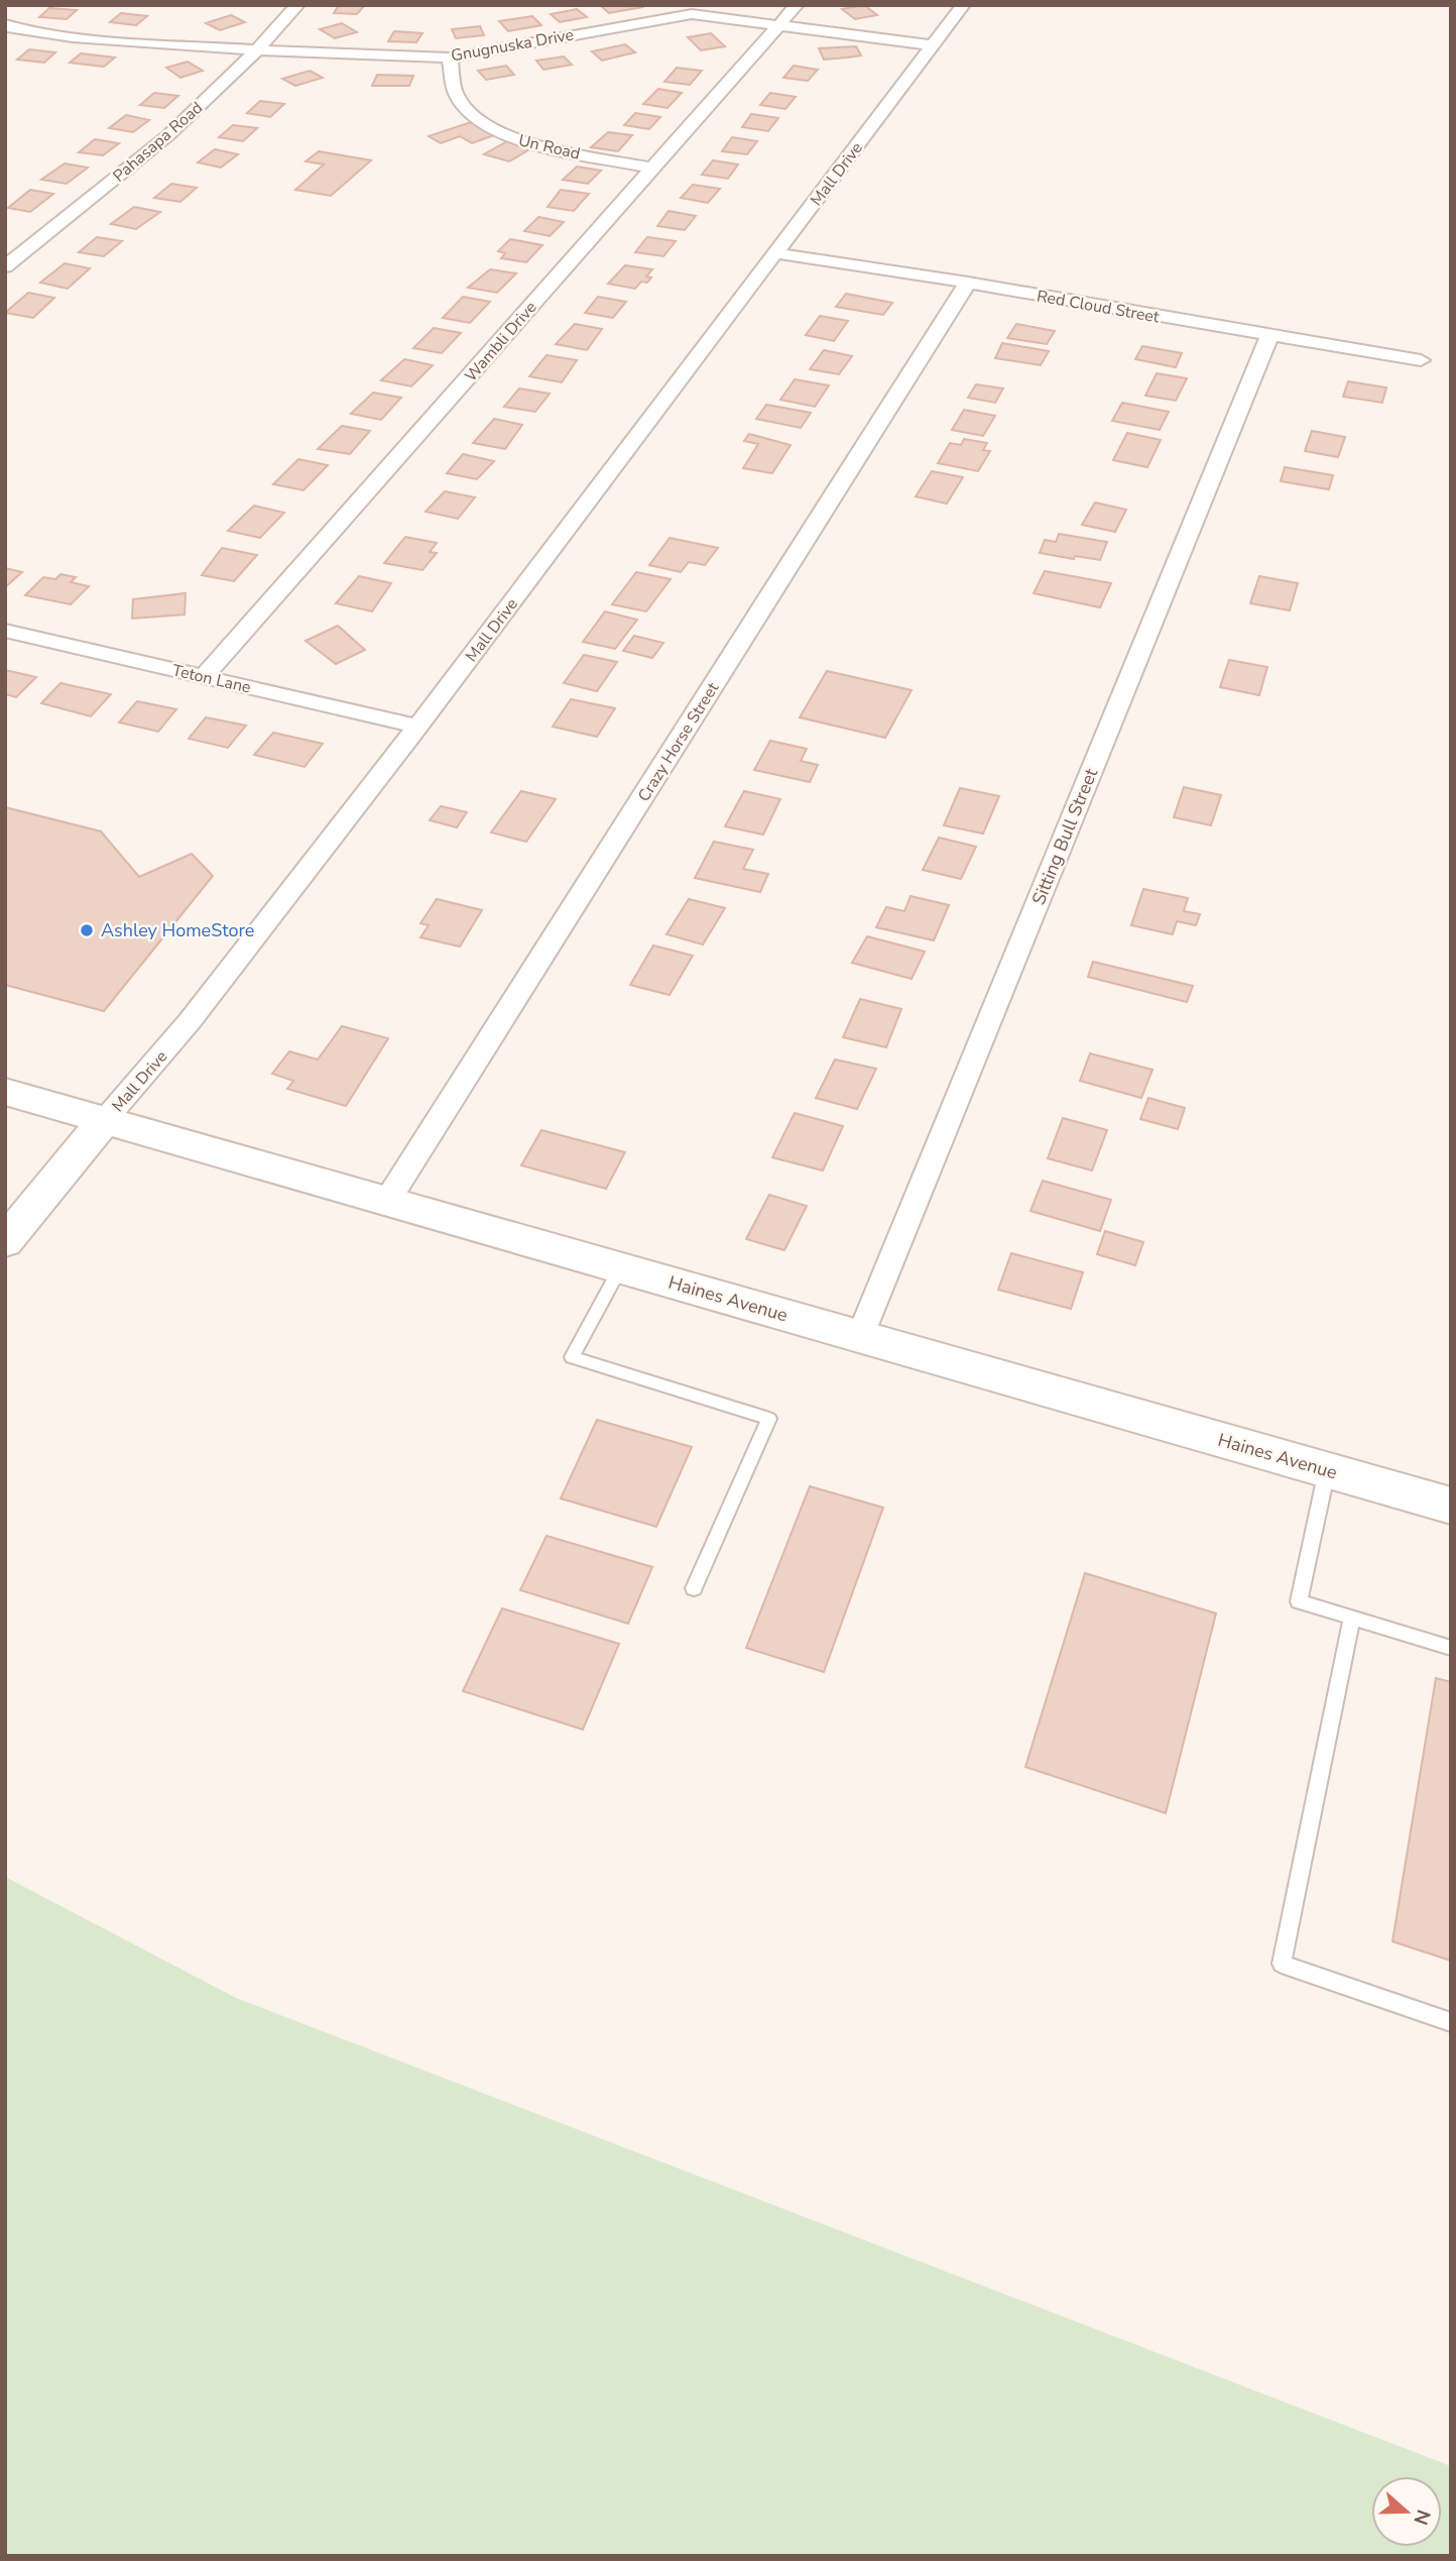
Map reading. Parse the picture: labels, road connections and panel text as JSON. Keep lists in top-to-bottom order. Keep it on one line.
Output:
{"streets":{"main road":["Mall Drive","Haines Avenue"],"street":["Gnugnuska Drive","Pahasapa Road","Un Road","Red Cloud Street","Wambli Drive","Teton Lane","Crazy Horse Street","Sitting Bull Street"]},"crossings":[["Gnugnuska Drive","Pahasapa Road"],["Gnugnuska Drive","Un Road"],["Gnugnuska Drive","Mall Drive"],["Gnugnuska Drive","Wambli Drive"],["Un Road","Wambli Drive"],["Mall Drive","Red Cloud Street"],["Mall Drive","Teton Lane"],["Mall Drive","Haines Avenue"],["Red Cloud Street","Crazy Horse Street"],["Red Cloud Street","Sitting Bull Street"],["Wambli Drive","Teton Lane"],["Crazy Horse Street","Haines Avenue"],["Sitting Bull Street","Haines Avenue"]],"places":["Ashley HomeStore"],"north":"right"}
